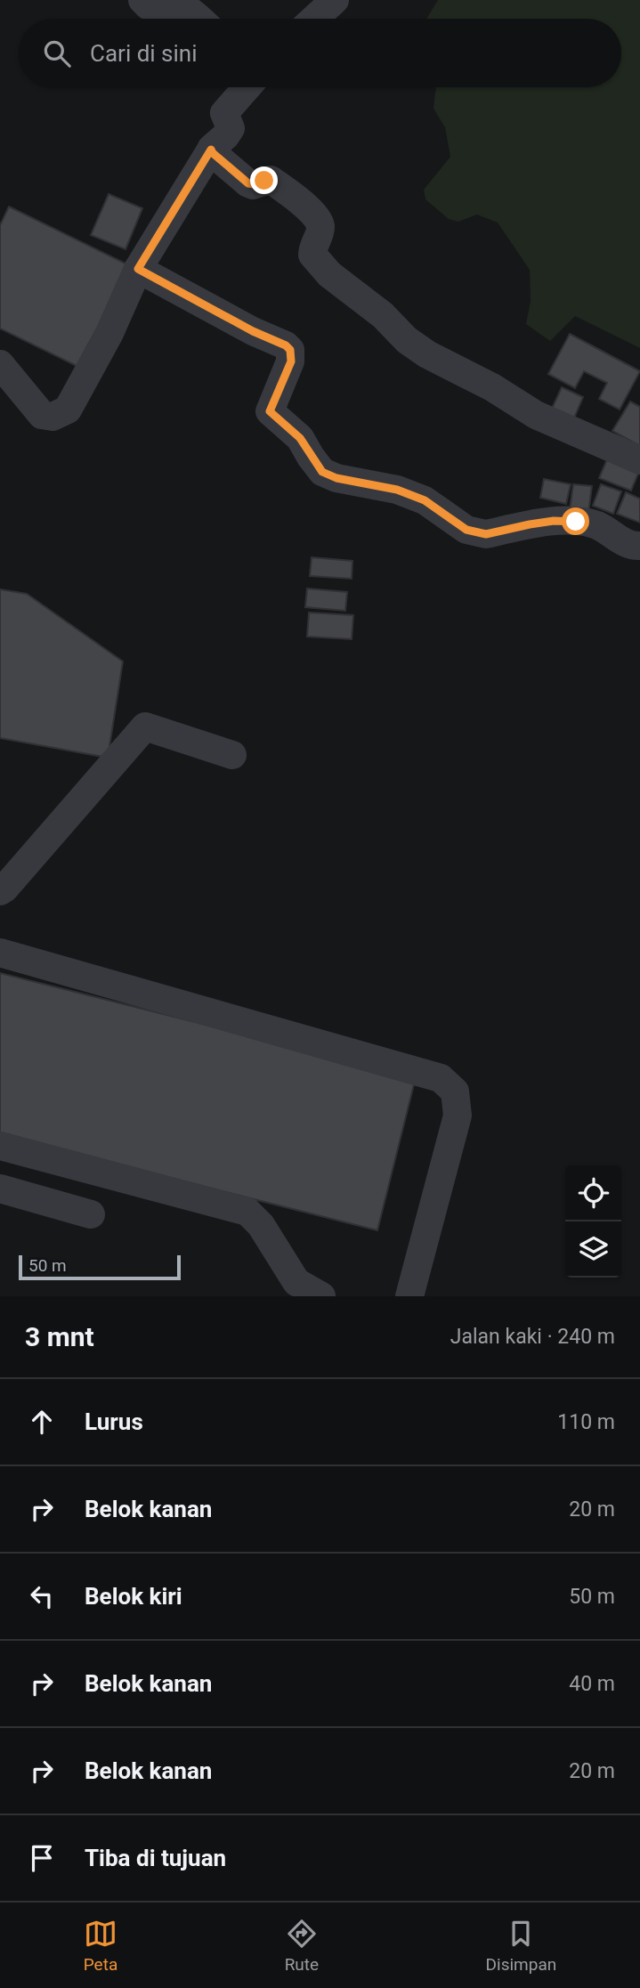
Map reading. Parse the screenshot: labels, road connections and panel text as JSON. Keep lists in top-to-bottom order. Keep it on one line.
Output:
{"scale_bar":"50 m","page":{"search":"Cari di sini","scale":"50 m","heading":["3 mnt","Jalan kaki · 240 m"],"list":[["Lurus","110 m"],["Belok kanan","20 m"],["Belok kiri","50 m"],["Belok kanan","40 m"],["Belok kanan","20 m"],"Tiba di tujuan"],"nav":["Peta","Rute","Disimpan"]}}
